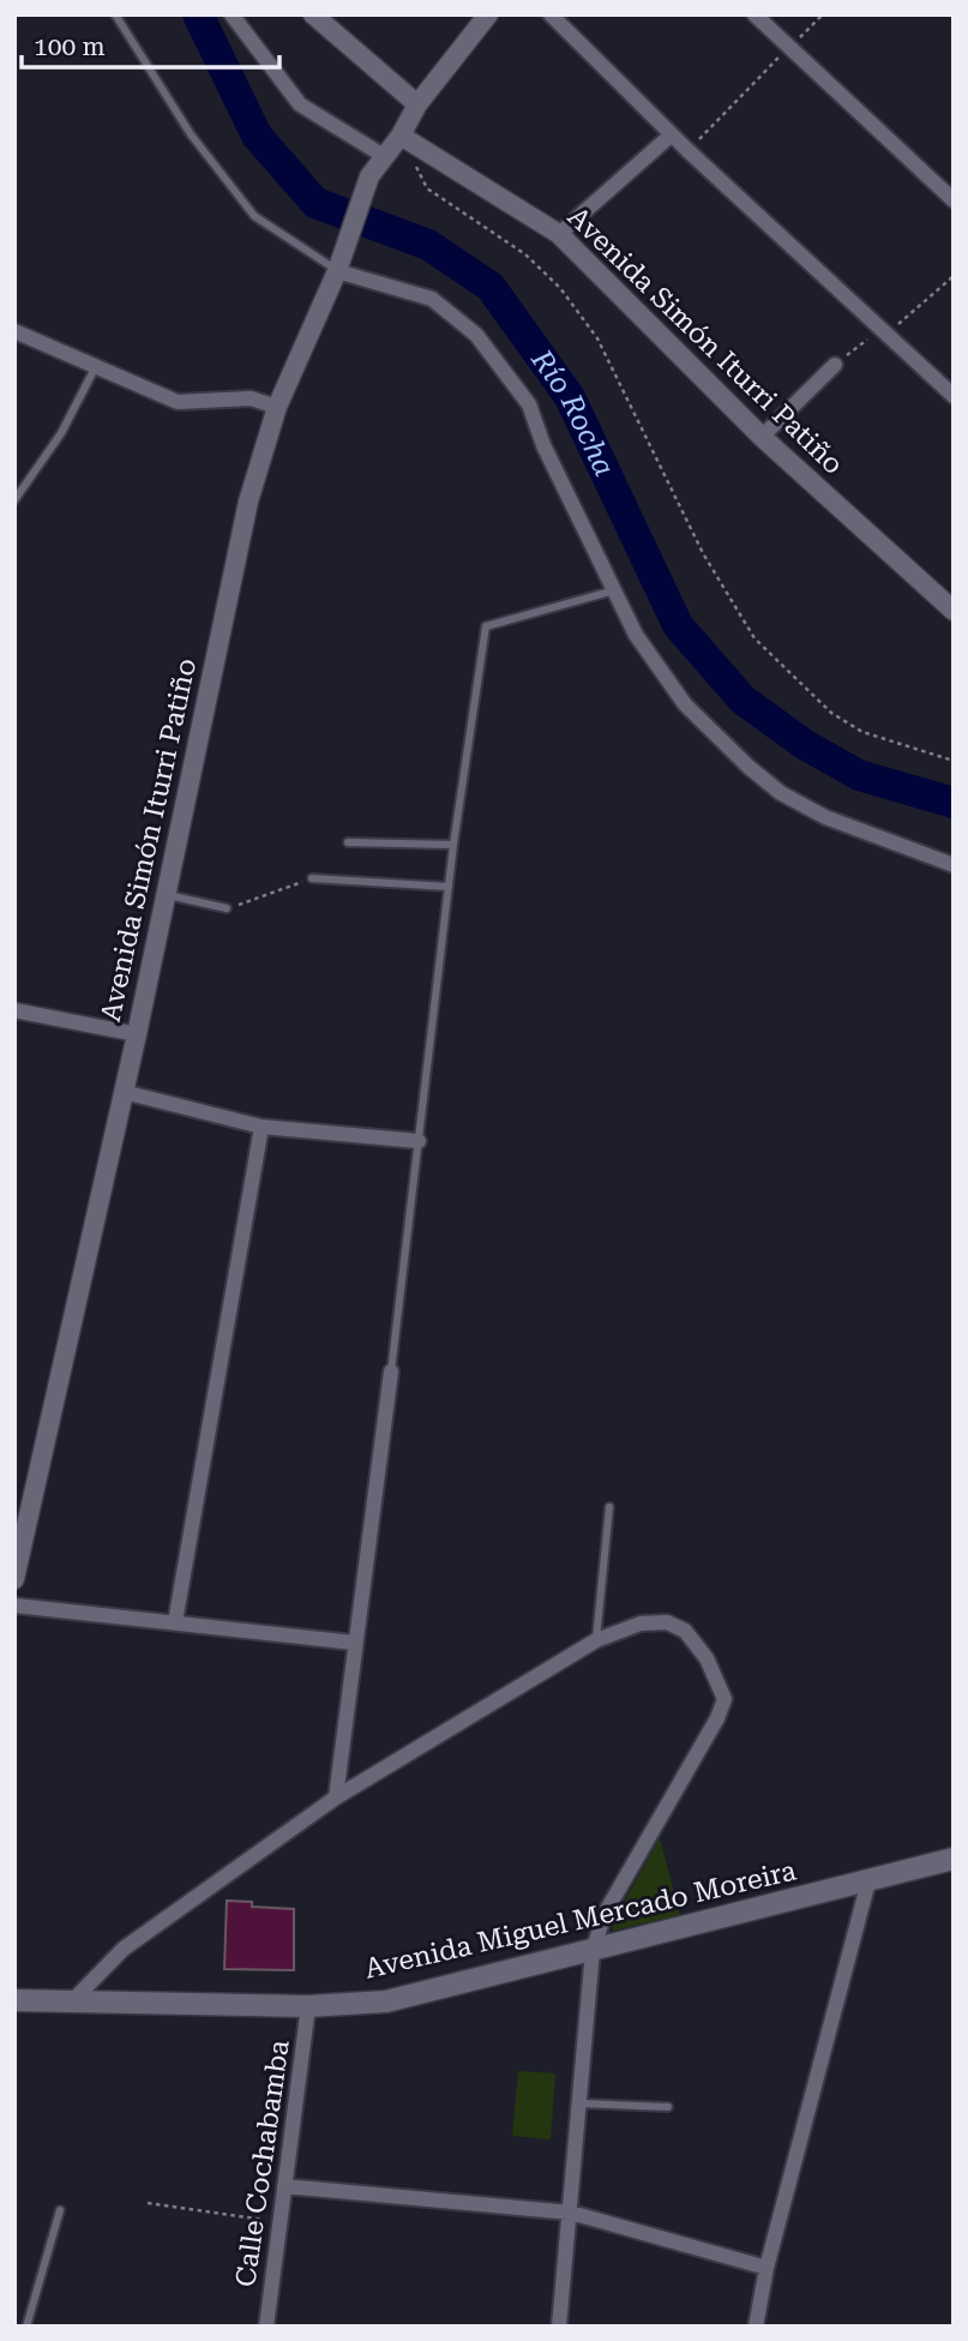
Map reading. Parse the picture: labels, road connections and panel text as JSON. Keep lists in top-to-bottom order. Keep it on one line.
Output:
{"streets":{"main road":["Avenida Miguel Mercado Moreira"],"street":["Avenida Simón Iturri Patiño","Calle Cochabamba"]},"crossings":[["Avenida Miguel Mercado Moreira","Calle Cochabamba"]],"water":["Río Rocha"],"scale_bar":"100 m"}
